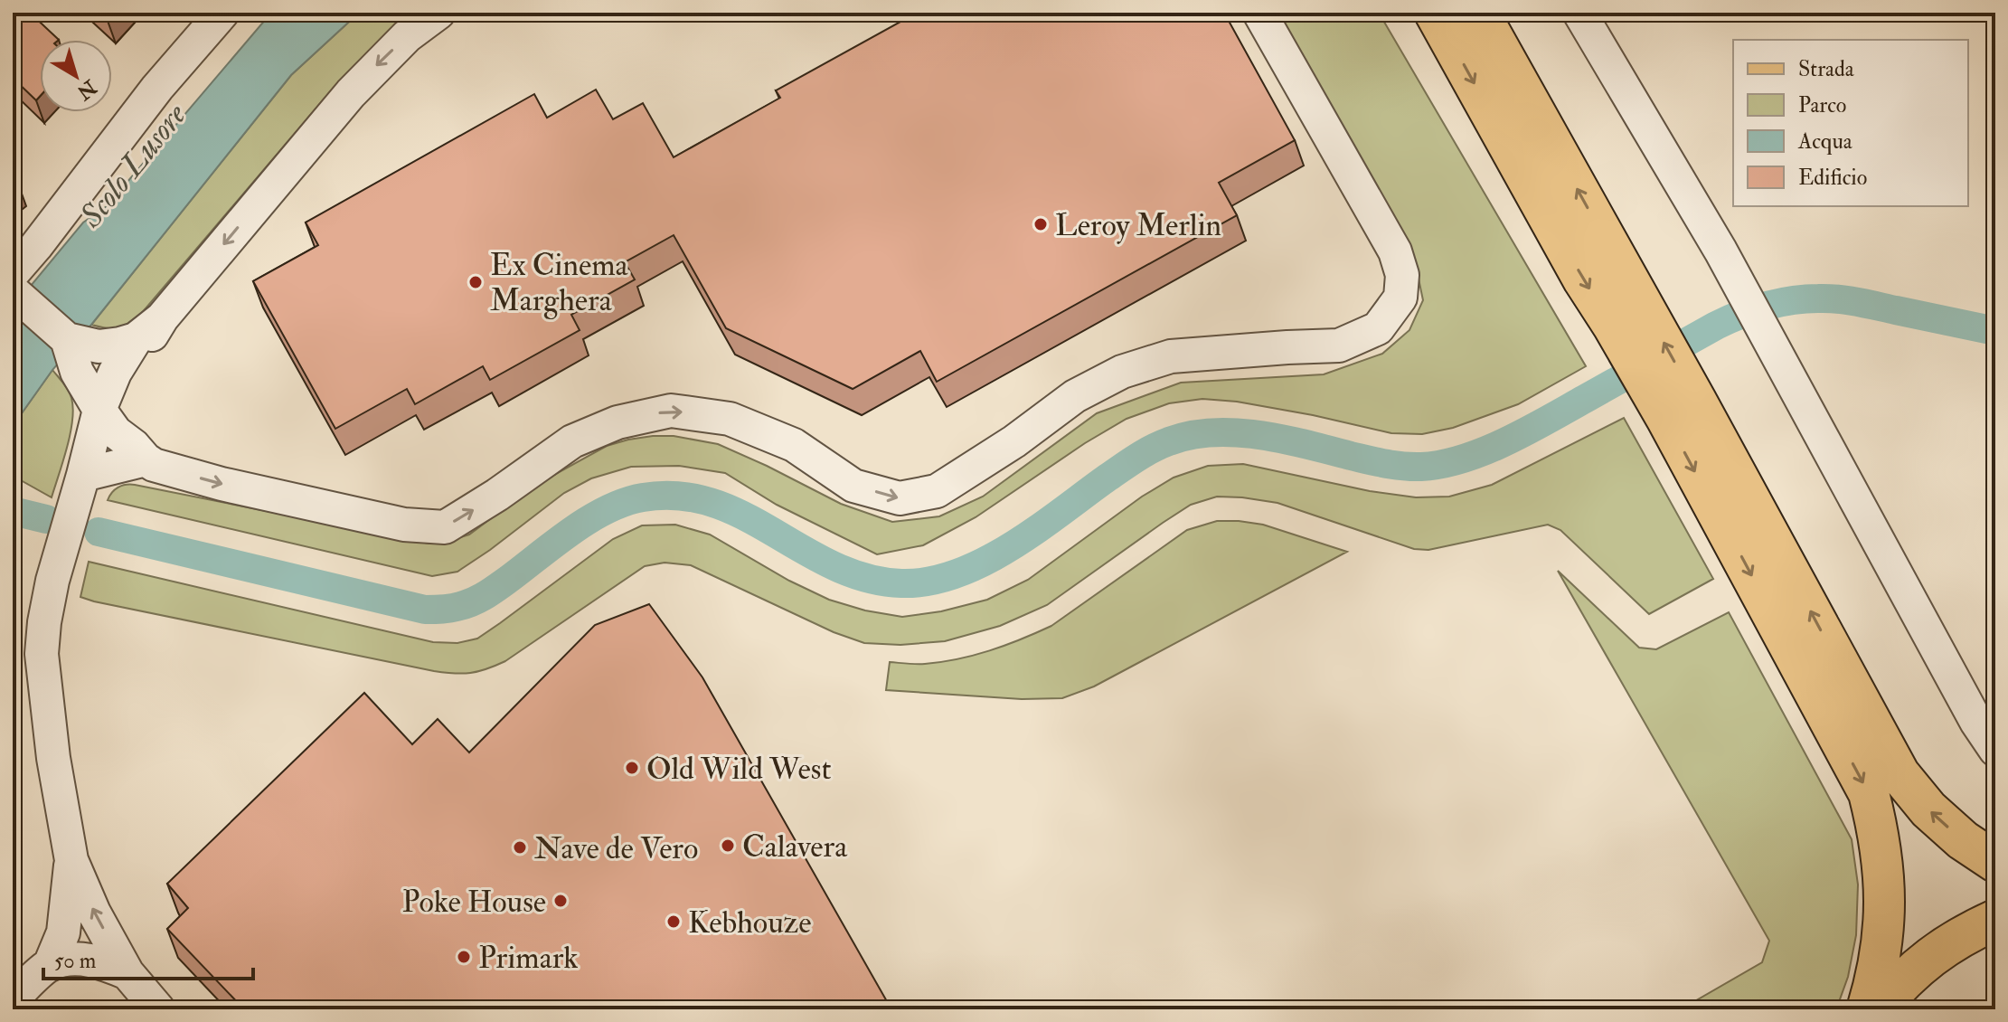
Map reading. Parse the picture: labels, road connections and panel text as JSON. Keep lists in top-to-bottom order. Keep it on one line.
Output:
{"water":["Scolo Lusore"],"places":["Leroy Merlin","Ex Cinema Marghera","Old Wild West","Calavera","Nave de Vero","Poke House","Kebhouze","Primark"],"legend":["Strada","Parco","Acqua","Edificio"],"scale_bar":"50 m","north":"bottom right"}
